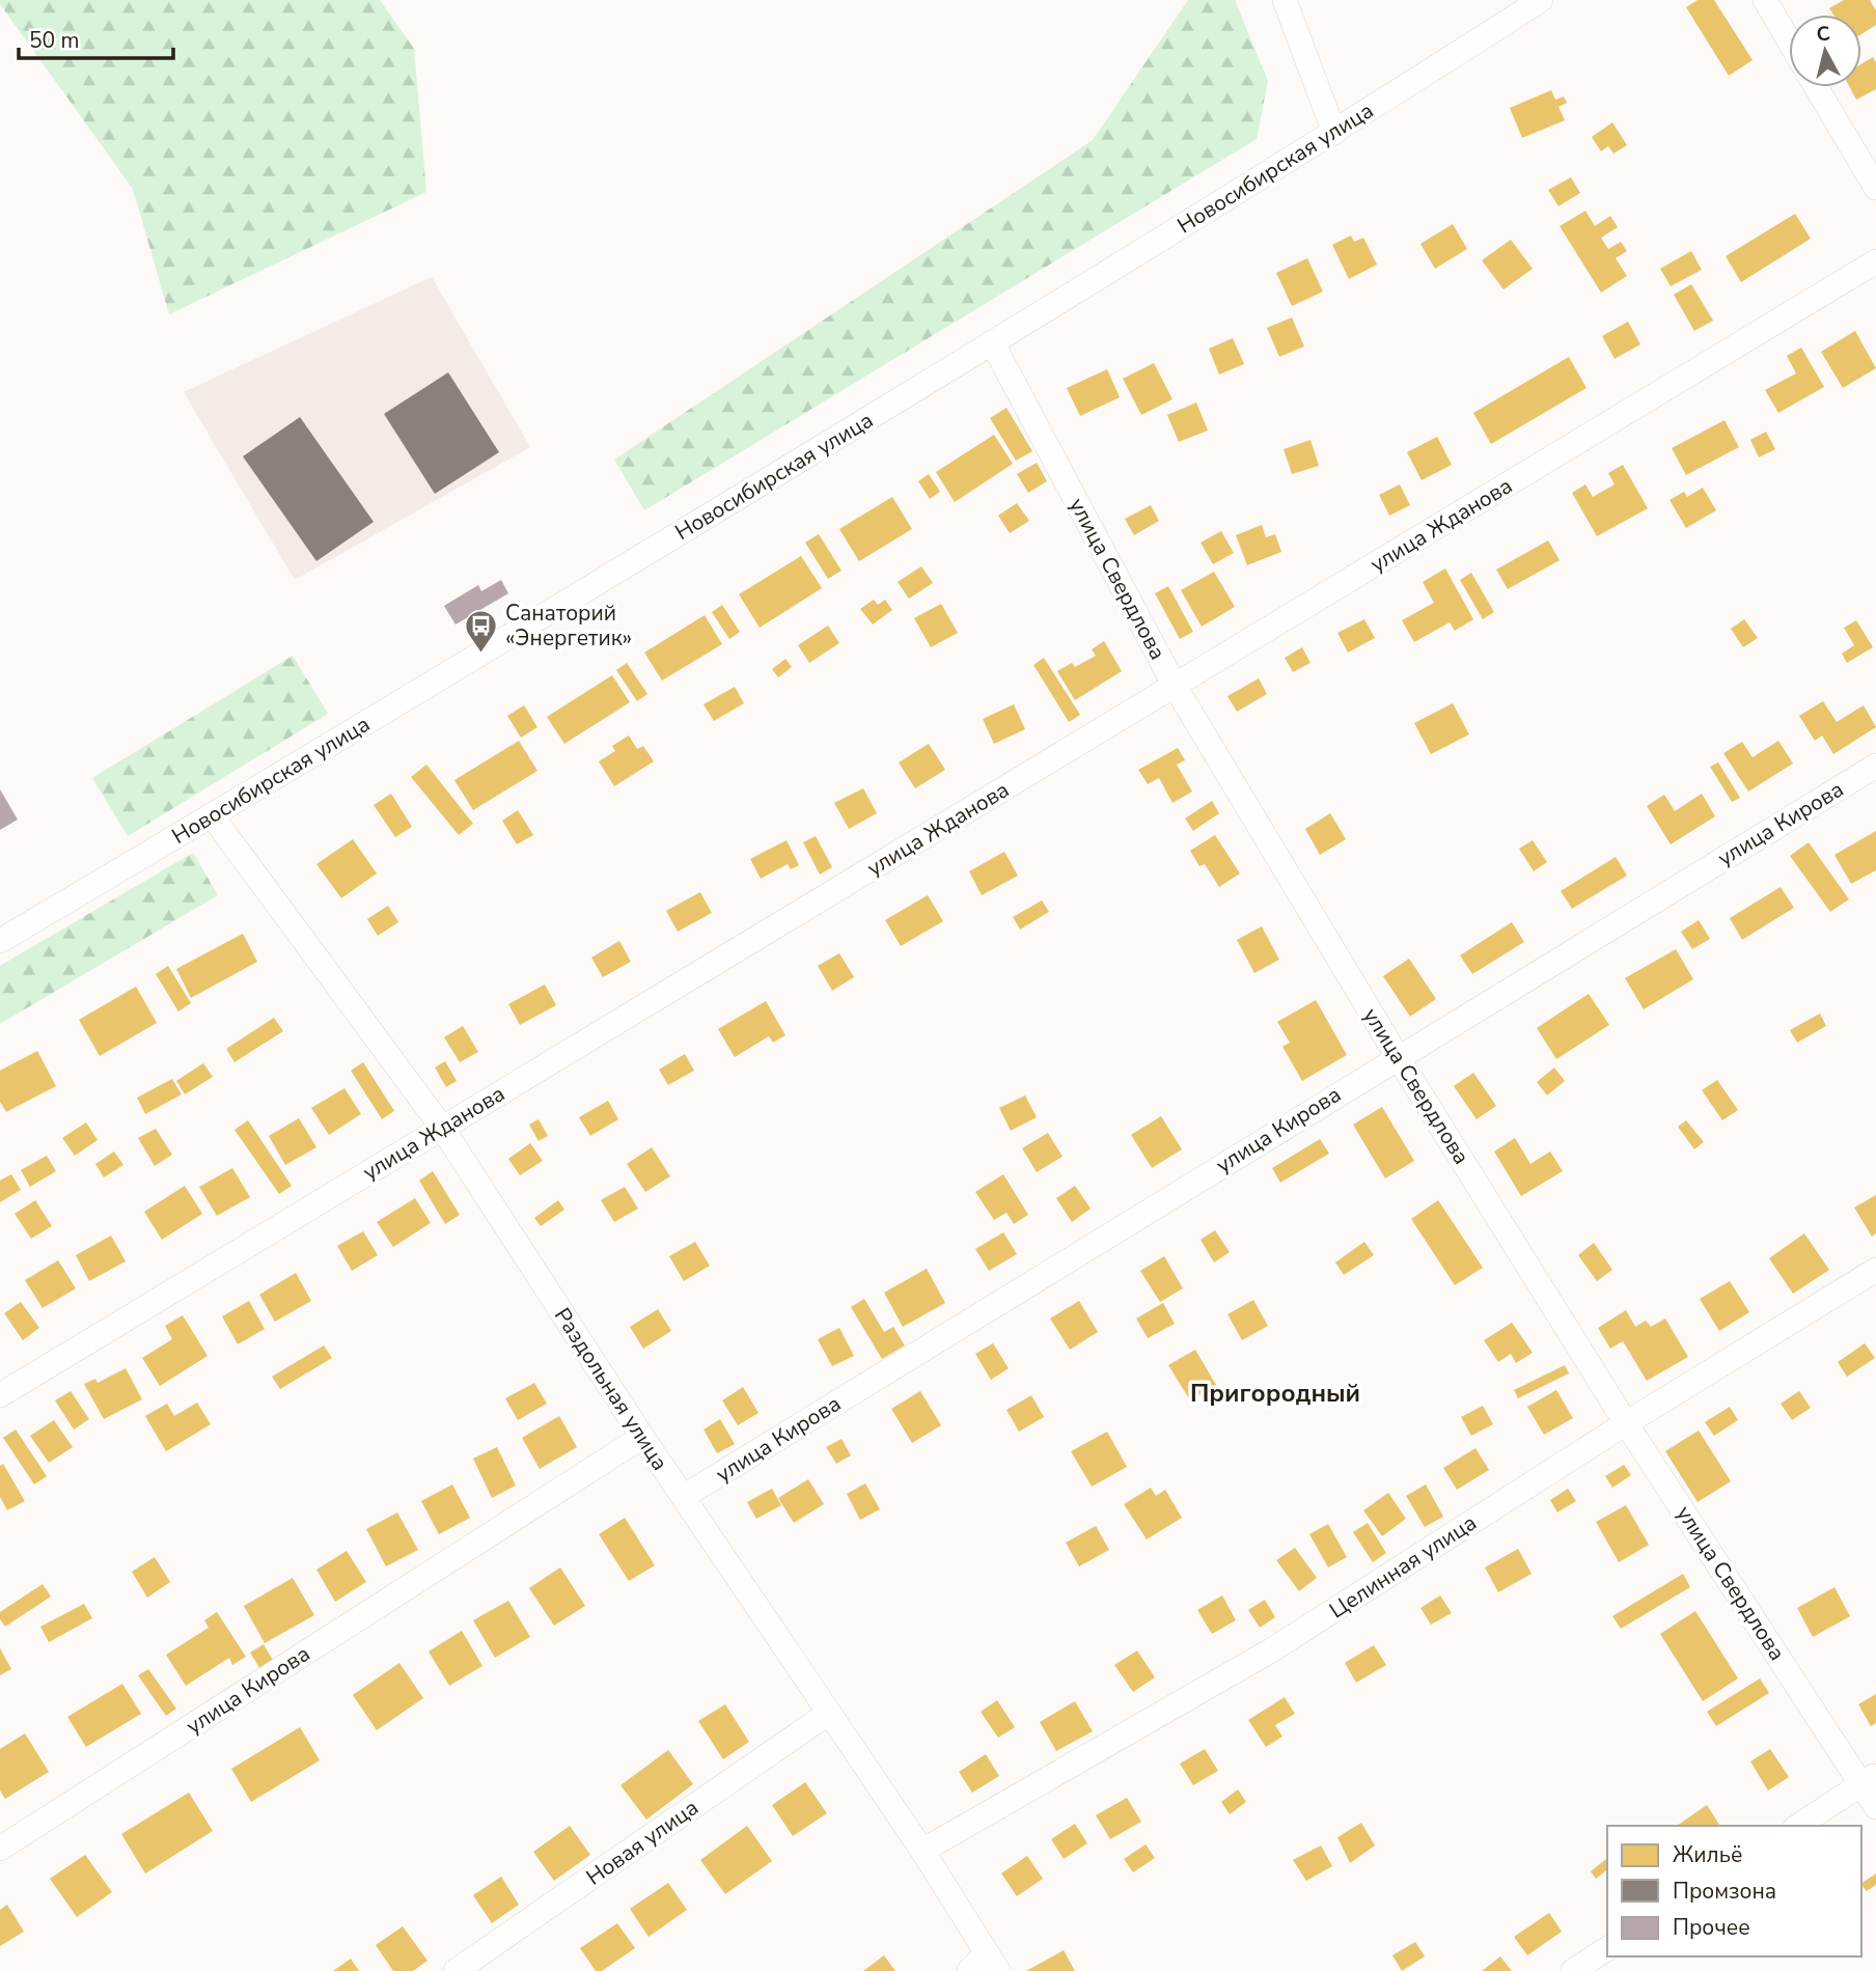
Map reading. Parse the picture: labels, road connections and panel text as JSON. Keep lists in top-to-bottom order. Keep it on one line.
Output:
{"streets":{"street":["Новосибирская улица","улица Жданова","улица Свердлова","улица Кирова","Раздольная улица","Целинная улица","Новая улица"]},"crossings":[["Новосибирская улица","улица Свердлова"],["Новосибирская улица","Раздольная улица"],["улица Жданова","улица Свердлова"],["улица Жданова","Раздольная улица"],["улица Свердлова","улица Кирова"],["улица Свердлова","Целинная улица"],["улица Кирова","Раздольная улица"],["Раздольная улица","Целинная улица"],["Раздольная улица","Новая улица"]],"districts":["Пригородный"],"places":{"bus stop":["Санаторий «Энергетик»"]},"legend":["Жильё","Промзона","Прочее"],"scale_bar":"50 m","north":"top"}
